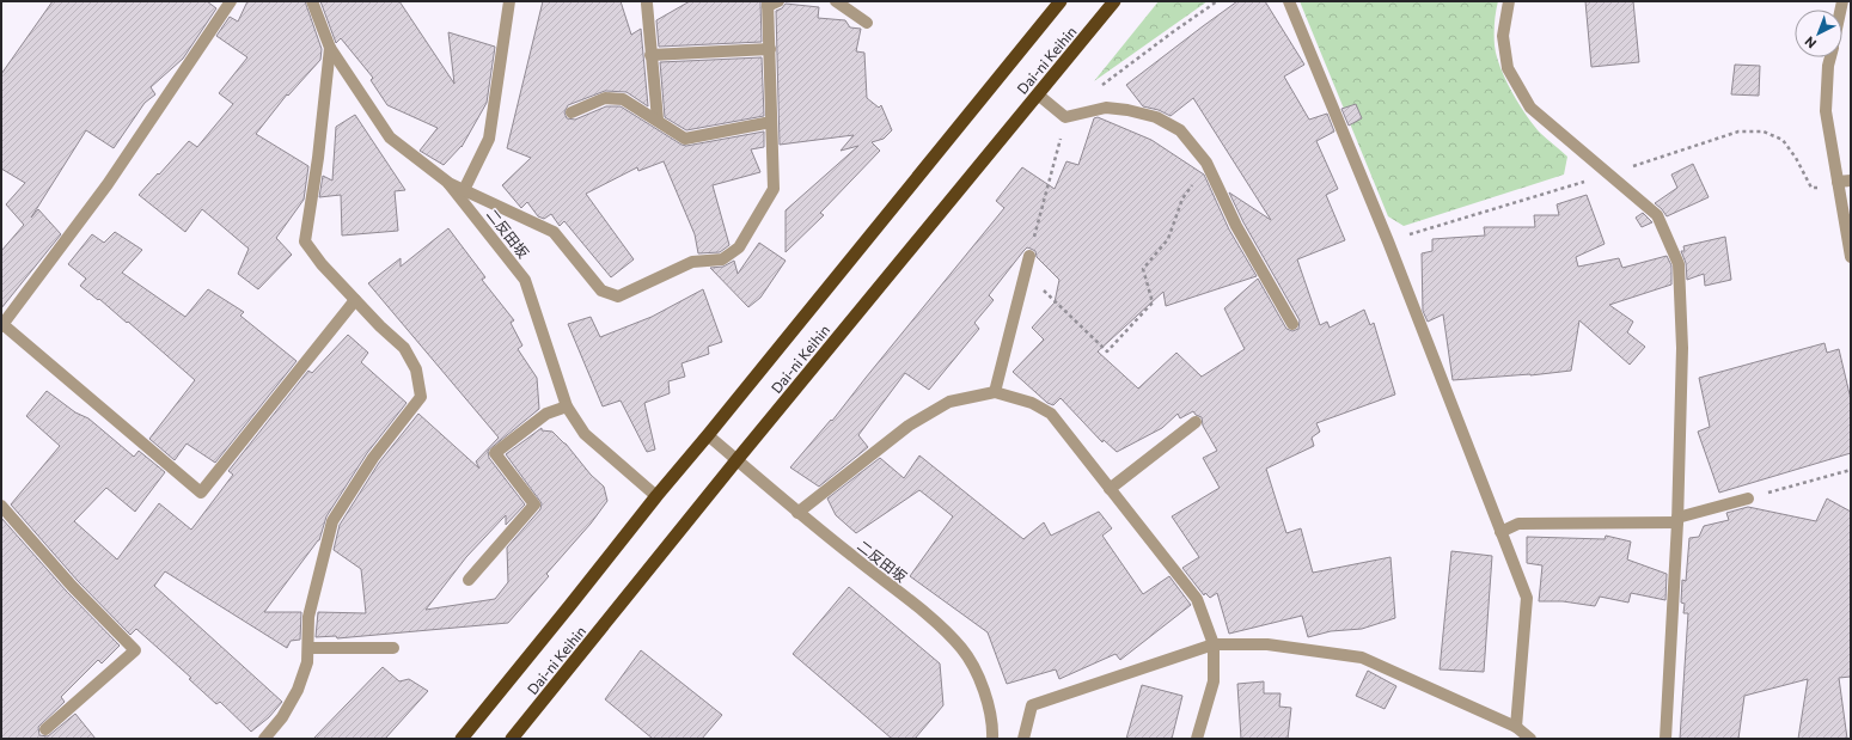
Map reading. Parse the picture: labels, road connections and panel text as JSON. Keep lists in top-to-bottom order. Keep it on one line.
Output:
{"streets":{"highway":["Dai-ni Keihin"],"street":["二反田坂"]},"crossings":[["Dai-ni Keihin","二反田坂"]],"north":"bottom left"}
